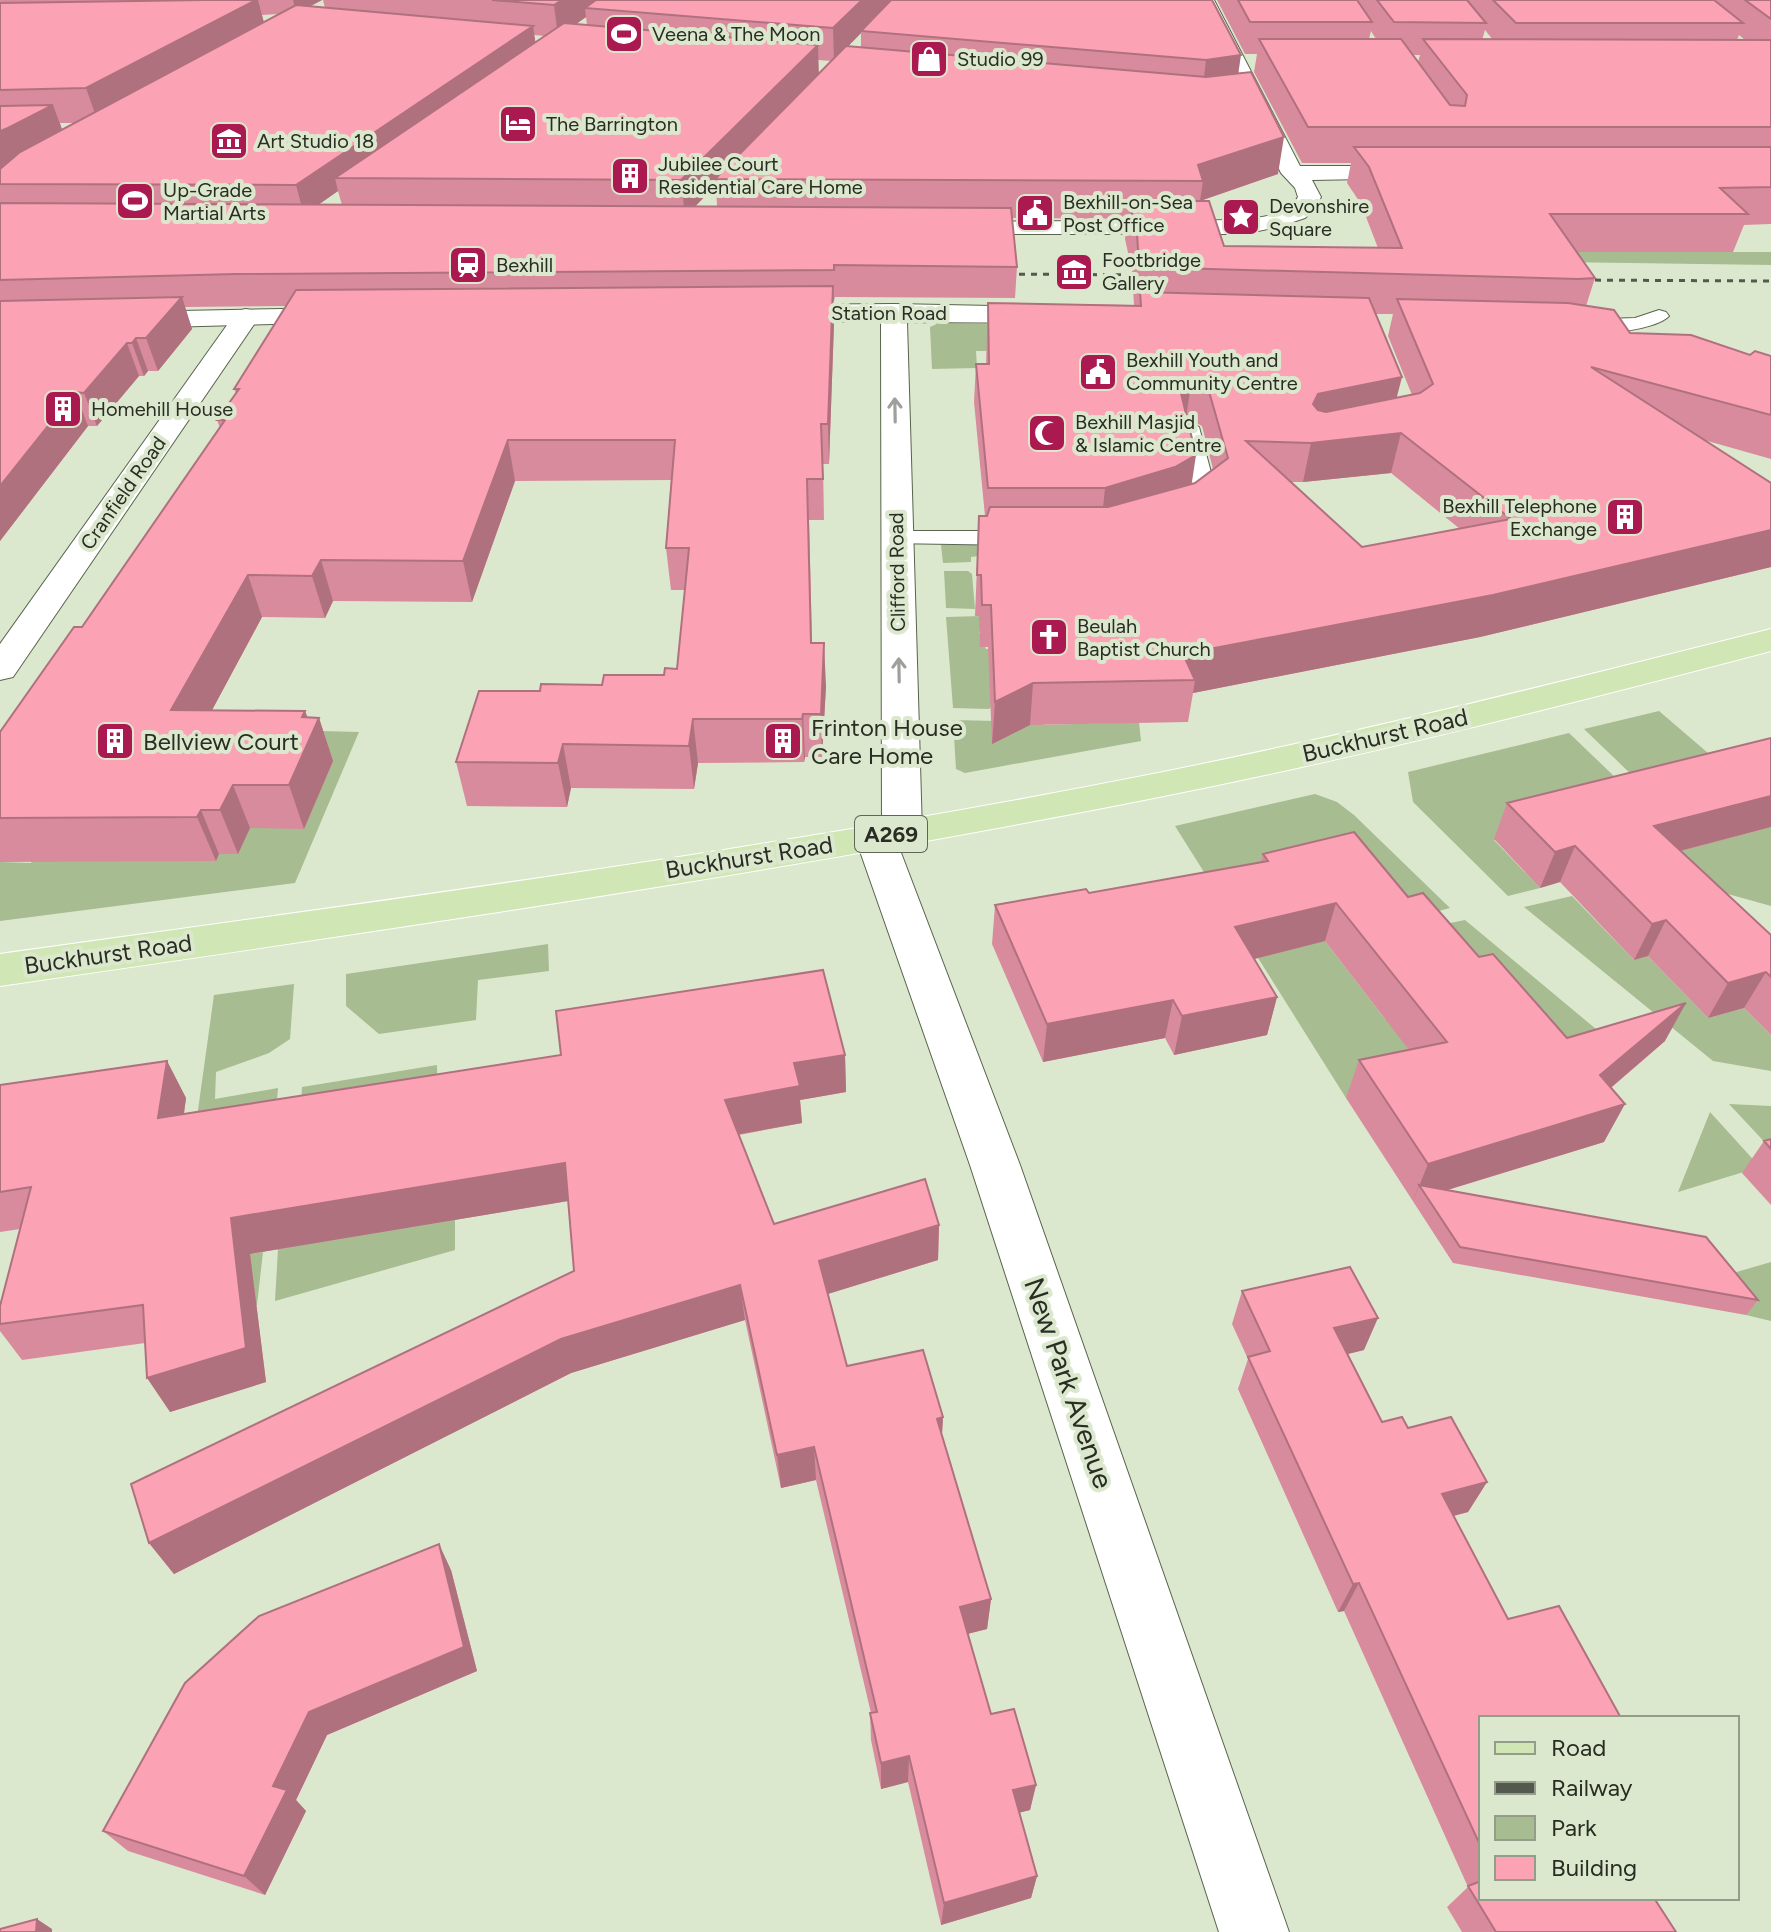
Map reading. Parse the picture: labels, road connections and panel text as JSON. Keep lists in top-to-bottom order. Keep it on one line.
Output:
{"streets":{"main road":["Buckhurst Road","A269"],"street":["Station Road","Cranfield Road","Clifford Road","New Park Avenue"]},"crossings":[["Station Road","Clifford Road"],["Clifford Road","Buckhurst Road"],["Clifford Road","New Park Avenue"],["Buckhurst Road","New Park Avenue"]],"one_way":["Clifford Road"],"places":{"sports":["Veena & The Moon","Up-Grade Martial Arts"],"shop":["Studio 99"],"hotel":["The Barrington"],"museum":["Art Studio 18","Footbridge Gallery"],"building":["Jubilee Court Residential Care Home","Homehill House","Bexhill Telephone Exchange","Bellview Court","Frinton House Care Home"],"public building":["Bexhill-on-Sea Post Office","Bexhill Youth and Community Centre"],"place":["Devonshire Square"],"station":["Bexhill"],"mosque":["Bexhill Masjid & Islamic Centre"],"church":["Beulah Baptist Church"]},"legend":["Road","Railway","Park","Building"]}
